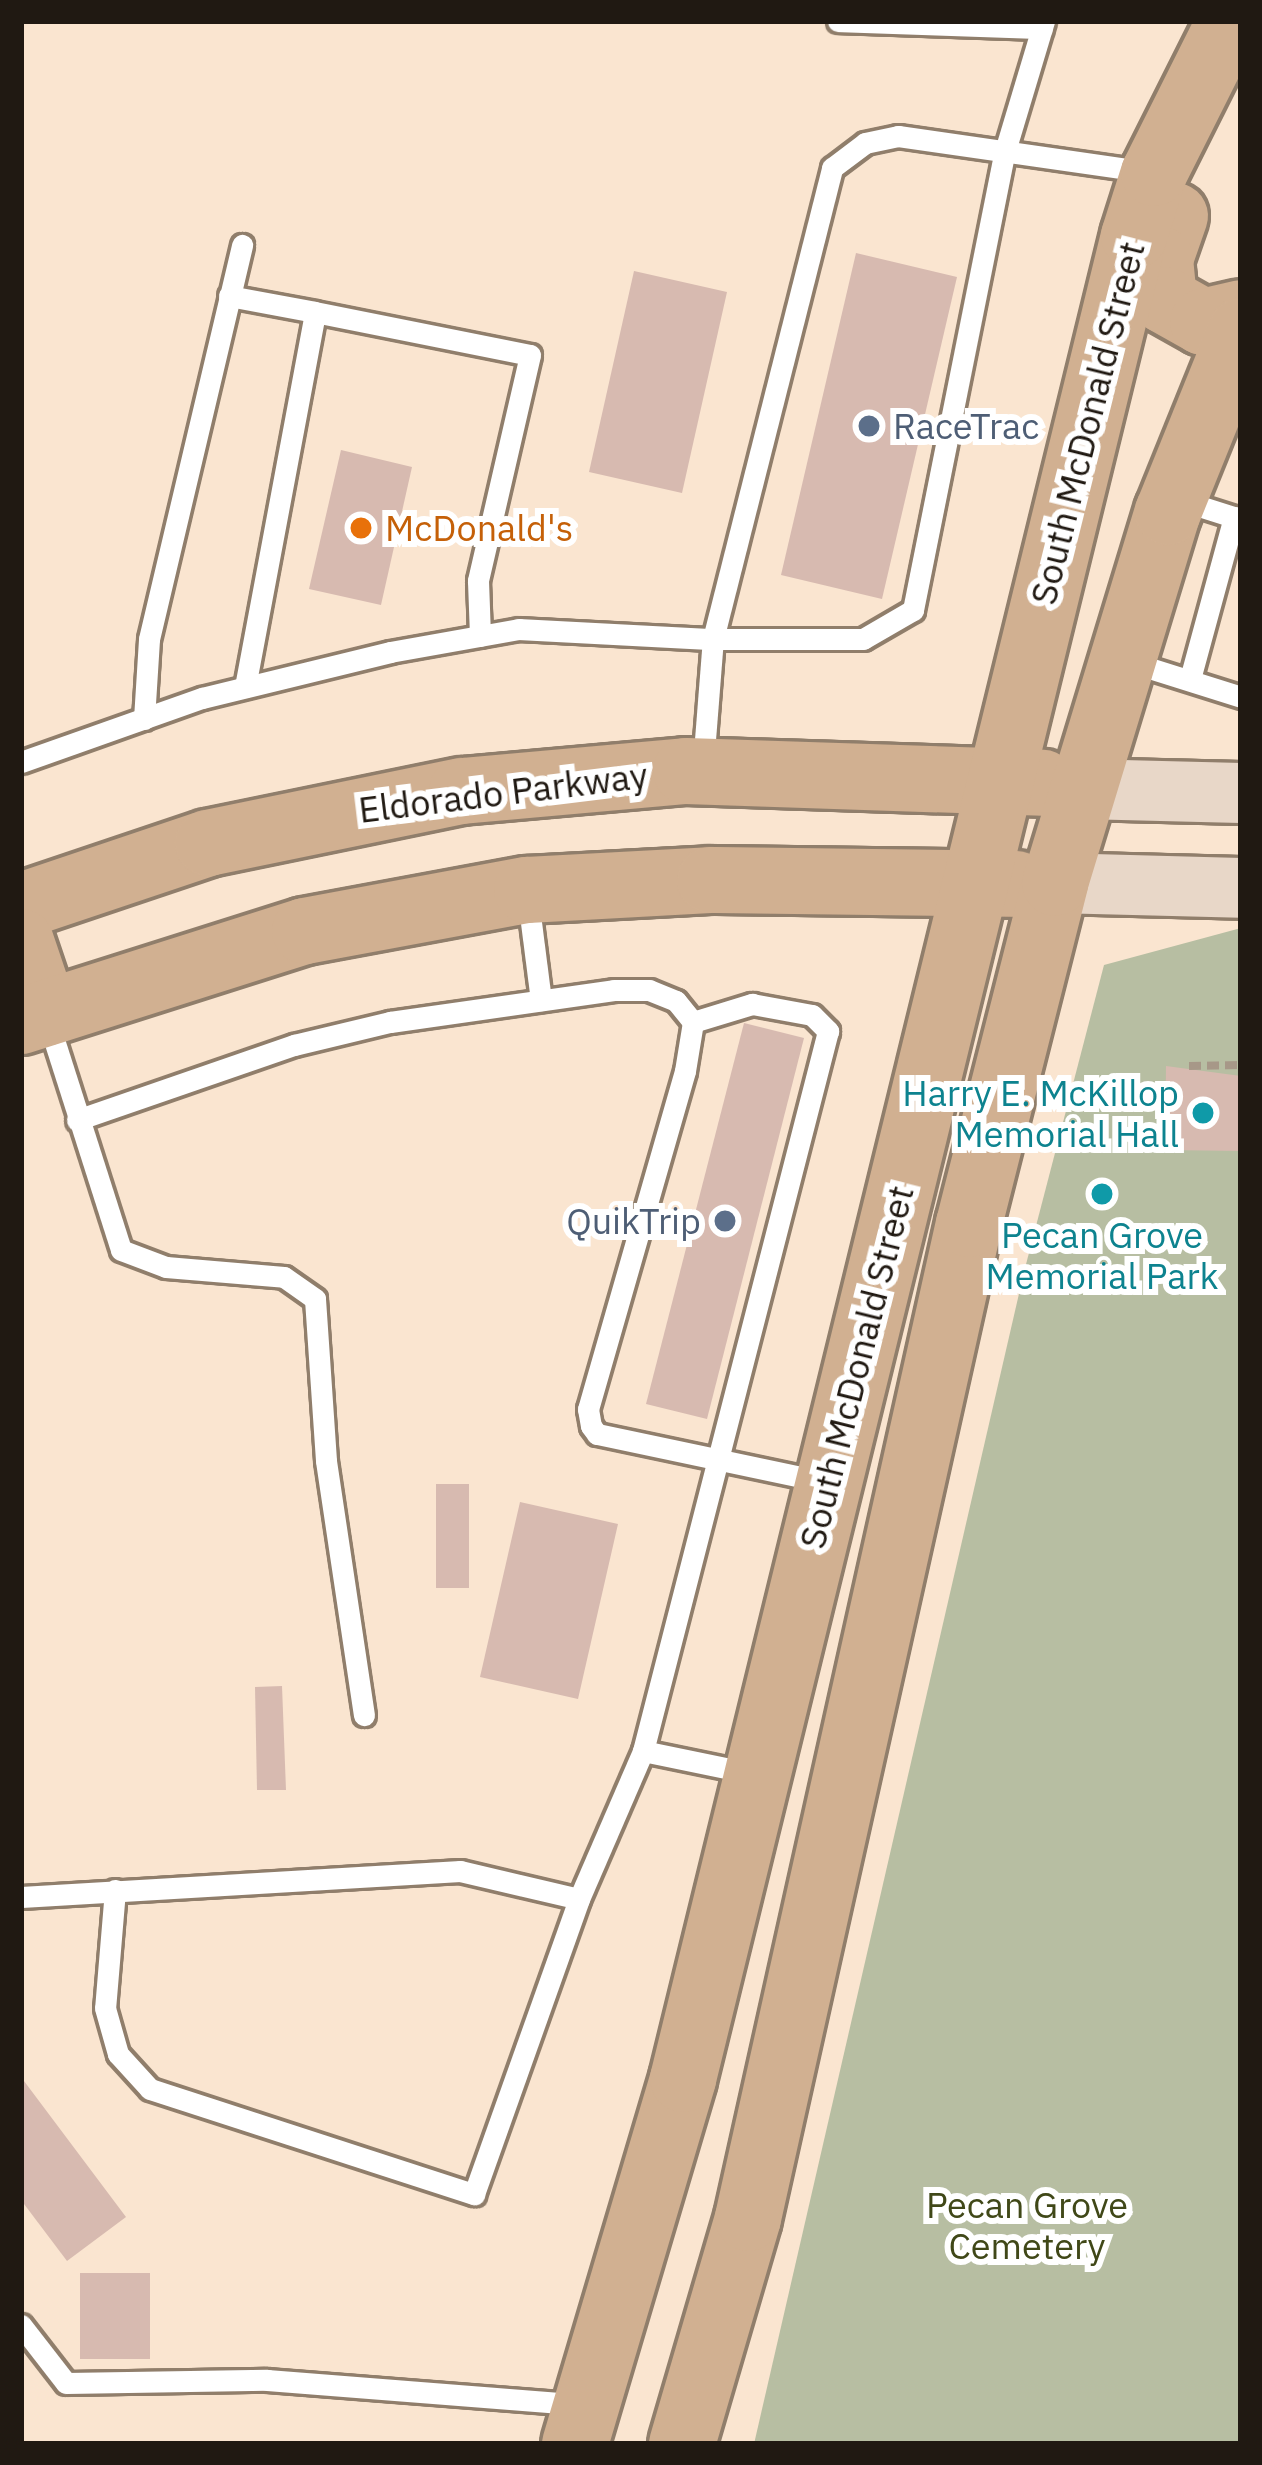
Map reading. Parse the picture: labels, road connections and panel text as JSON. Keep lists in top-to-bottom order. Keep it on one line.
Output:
{"streets":{"main road":["South McDonald Street","Eldorado Parkway"]},"crossings":[["South McDonald Street","Eldorado Parkway"]],"parks":["Pecan Grove Cemetery"],"places":["RaceTrac","McDonald's","Harry E. McKillop Memorial Hall","Pecan Grove Memorial Park","QuikTrip"]}
